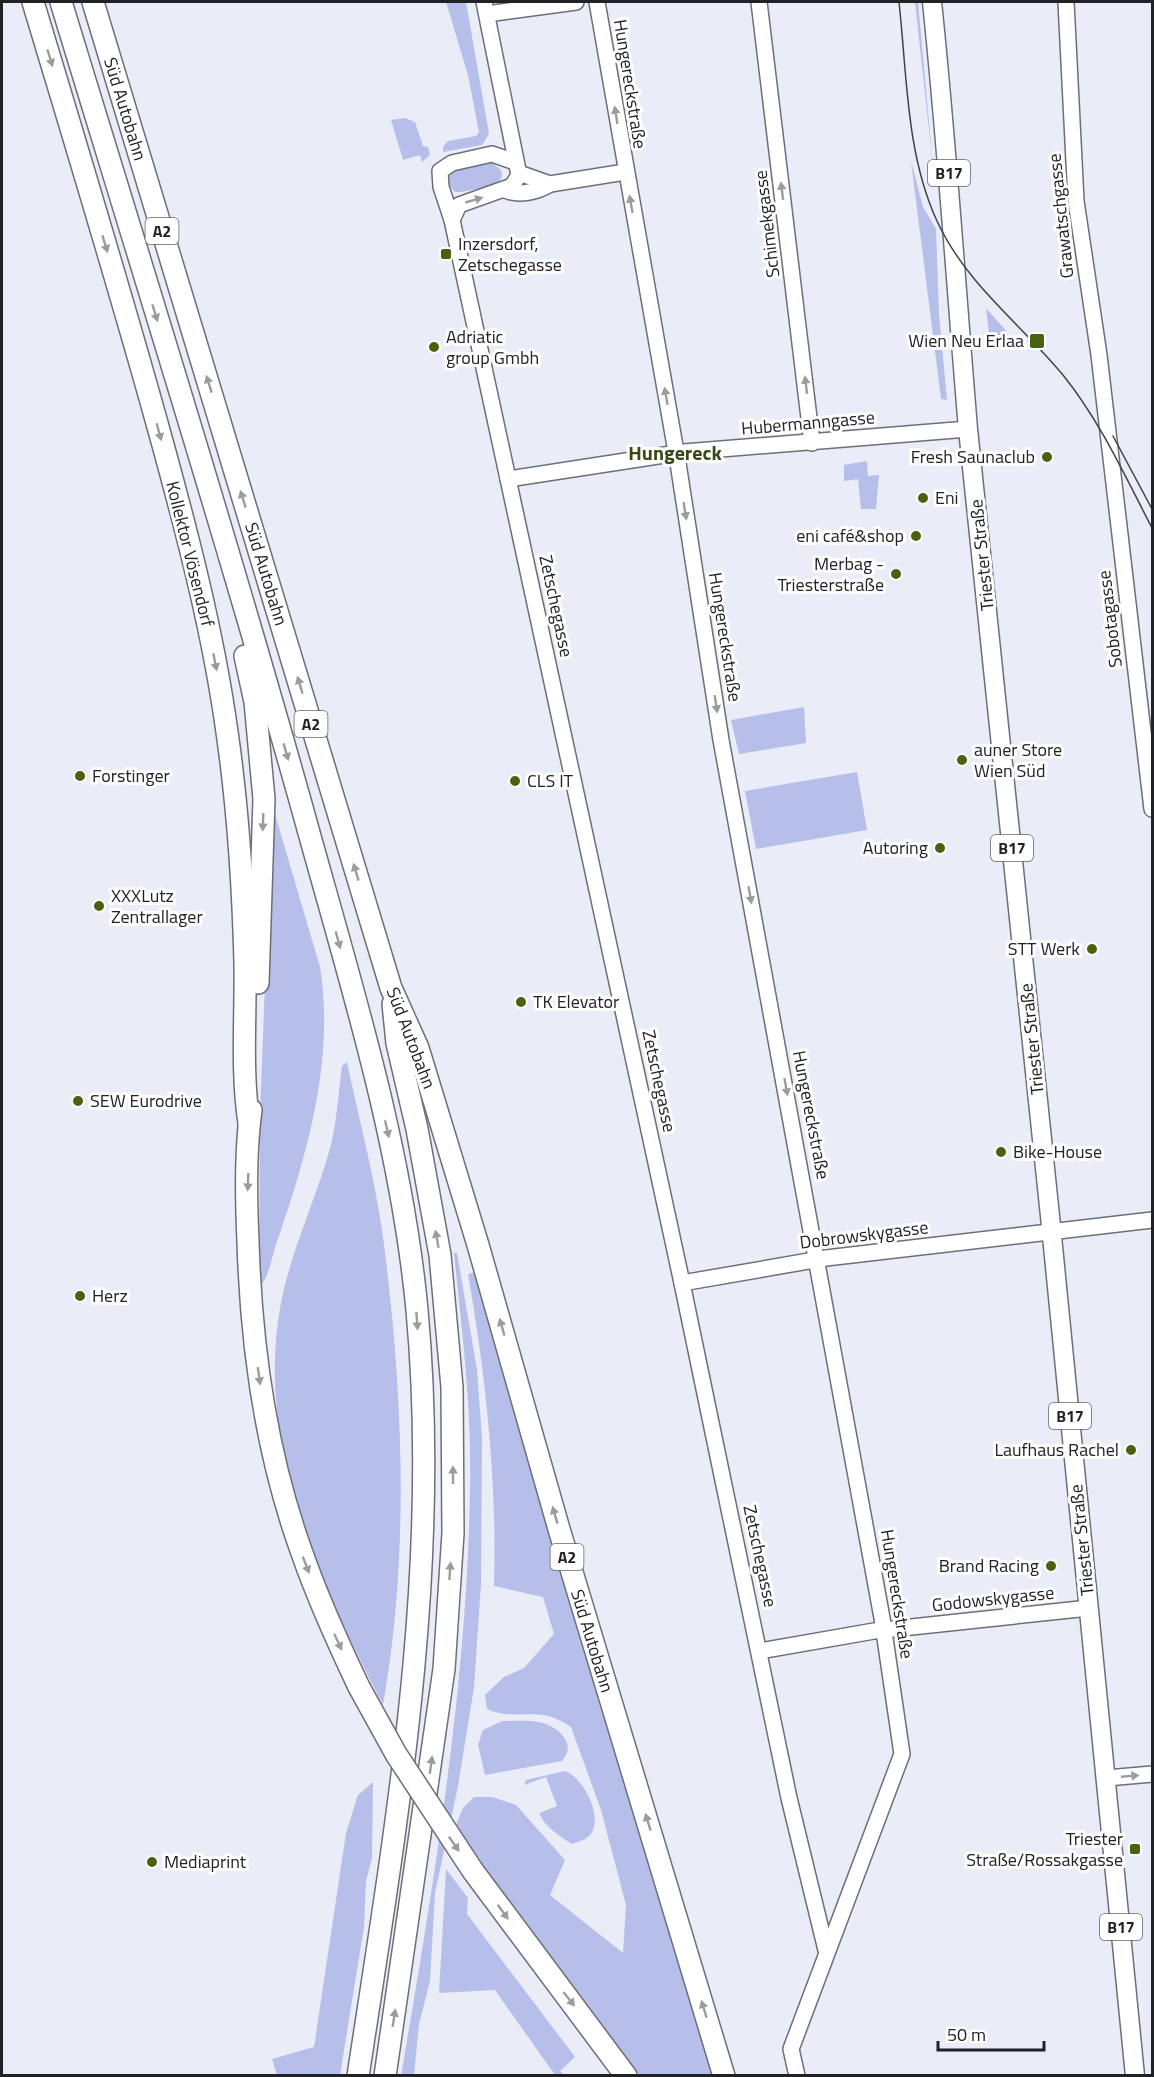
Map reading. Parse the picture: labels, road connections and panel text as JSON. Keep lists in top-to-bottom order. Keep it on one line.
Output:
{"streets":{"highway":["Süd Autobahn","A2","Kollektor Vösendorf"],"main road":["B17","Triester Straße"],"street":["Hungereckstraße","Grawatschgasse","Schimekgasse","Hubermanngasse","Zetschegasse","Sobotagasse","Dobrowskygasse","Godowskygasse"]},"crossings":[["Hungereckstraße","Hubermanngasse"],["Hungereckstraße","Zetschegasse"],["Hungereckstraße","Dobrowskygasse"],["Hungereckstraße","Godowskygasse"],["Süd Autobahn","A2"],["Grawatschgasse","Sobotagasse"],["Schimekgasse","Hubermanngasse"],["A2","Kollektor Vösendorf"],["Hubermanngasse","Triester Straße"],["Hubermanngasse","Zetschegasse"],["Triester Straße","Dobrowskygasse"],["Triester Straße","Godowskygasse"],["Zetschegasse","Dobrowskygasse"],["Zetschegasse","Godowskygasse"]],"one_way":["Schimekgasse"],"districts":["Hungereck"],"places":{"transit":["Inzersdorf, Zetschegasse","Wien Neu Erlaa","Triester Straße/Rossakgasse"],"other":["Adriatic group Gmbh","Fresh Saunaclub","Eni","eni café&shop","Merbag - Triesterstraße","auner Store Wien Süd","Forstinger","CLS IT","Autoring","XXXLutz Zentrallager","STT Werk","TK Elevator","SEW Eurodrive","Bike-House","Herz","Laufhaus Rachel","Brand Racing","Mediaprint"]},"scale_bar":"50 m"}
